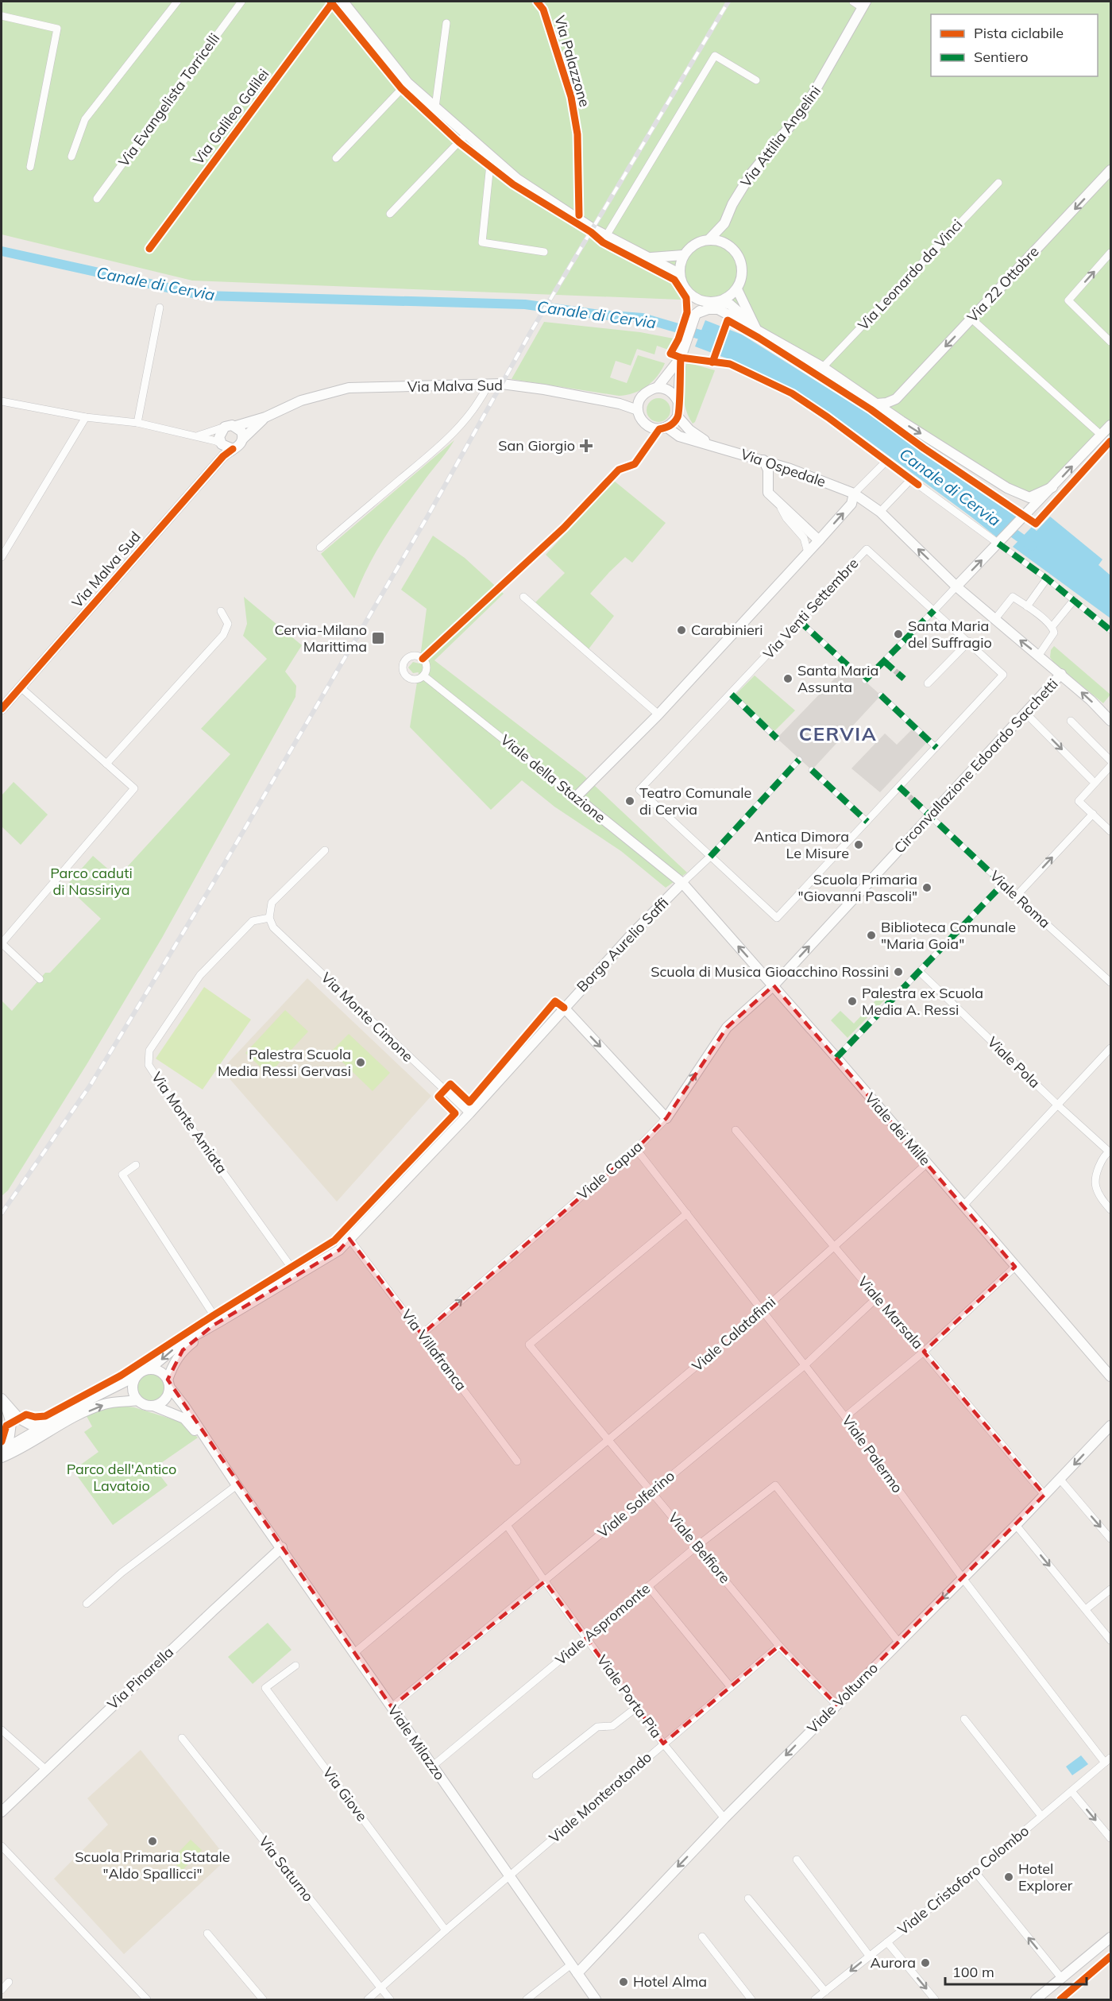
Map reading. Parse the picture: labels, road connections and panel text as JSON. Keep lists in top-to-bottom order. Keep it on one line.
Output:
{"streets":{"street":["Via Palazzone","Via Evangelista Torricelli","Via Galileo Galilei","Via Attilia Angelini","Via Leonardo da Vinci","Via 22 Ottobre","Via Malva Sud","Via Ospedale","Via Venti Settembre","Circonvallazione Edoardo Sacchetti","Viale della Stazione","Viale Roma","Borgo Aurelio Saffi","Via Monte Cimone","Viale Pola","Via Monte Amiata","Viale dei Mille","Viale Capua","Viale Marsala","Viale Calatafimi","Via Villafranca","Viale Palermo","Viale Solferino","Viale Belfiore","Viale Aspromonte","Via Pinarella","Viale Porta Pia","Viale Volturno","Viale Milazzo","Via Giove","Viale Monterotondo","Via Saturno","Viale Cristoforo Colombo"]},"crossings":[["Via Malva Sud","Via Ospedale"],["Via Ospedale","Circonvallazione Edoardo Sacchetti"],["Circonvallazione Edoardo Sacchetti","Viale Roma"],["Circonvallazione Edoardo Sacchetti","Viale dei Mille"],["Circonvallazione Edoardo Sacchetti","Viale Capua"],["Viale della Stazione","Borgo Aurelio Saffi"],["Viale della Stazione","Viale dei Mille"],["Borgo Aurelio Saffi","Via Monte Cimone"],["Borgo Aurelio Saffi","Via Monte Amiata"],["Borgo Aurelio Saffi","Viale dei Mille"],["Borgo Aurelio Saffi","Via Villafranca"],["Via Monte Cimone","Via Monte Amiata"],["Viale dei Mille","Viale Capua"],["Viale dei Mille","Viale Calatafimi"],["Viale Capua","Via Villafranca"],["Viale Capua","Viale Palermo"],["Viale Marsala","Viale Calatafimi"],["Viale Marsala","Viale Solferino"],["Viale Marsala","Viale Volturno"],["Viale Calatafimi","Viale Palermo"],["Viale Calatafimi","Viale Belfiore"],["Viale Calatafimi","Viale Porta Pia"],["Viale Calatafimi","Viale Milazzo"],["Viale Palermo","Viale Solferino"],["Viale Palermo","Viale Belfiore"],["Viale Palermo","Viale Volturno"],["Viale Palermo","Viale Cristoforo Colombo"],["Viale Solferino","Viale Belfiore"],["Viale Solferino","Viale Porta Pia"],["Viale Solferino","Viale Milazzo"],["Viale Belfiore","Viale Aspromonte"],["Viale Belfiore","Viale Volturno"],["Viale Belfiore","Viale Monterotondo"],["Viale Aspromonte","Viale Porta Pia"],["Viale Aspromonte","Viale Volturno"],["Viale Aspromonte","Viale Milazzo"],["Via Pinarella","Viale Milazzo"],["Viale Porta Pia","Viale Volturno"],["Viale Porta Pia","Viale Monterotondo"],["Viale Volturno","Viale Milazzo"],["Viale Milazzo","Viale Monterotondo"],["Via Giove","Viale Monterotondo"],["Viale Monterotondo","Via Saturno"]],"one_way":["Via 22 Ottobre","Viale Capua","Viale Volturno"],"districts":["CERVIA"],"water":["Canale di Cervia"],"parks":["Parco caduti di Nassiriya","Parco dell'Antico Lavatoio"],"places":{"health":["San Giorgio"],"other":["Carabinieri","Santa Maria del Suffragio","Santa Maria Assunta","Teatro Comunale di Cervia","Antica Dimora Le Misure","Scuola Primaria \"Giovanni Pascoli\"","Biblioteca Comunale \"Maria Goia\"","Scuola di Musica Gioacchino Rossini","Palestra ex Scuola Media A. Ressi","Palestra Scuola Media Ressi Gervasi","Scuola Primaria Statale \"Aldo Spallicci\"","Hotel Explorer","Aurora","Hotel Alma"],"transit":["Cervia-Milano Marittima"]},"legend":["Pista ciclabile","Sentiero"],"scale_bar":"100 m"}
